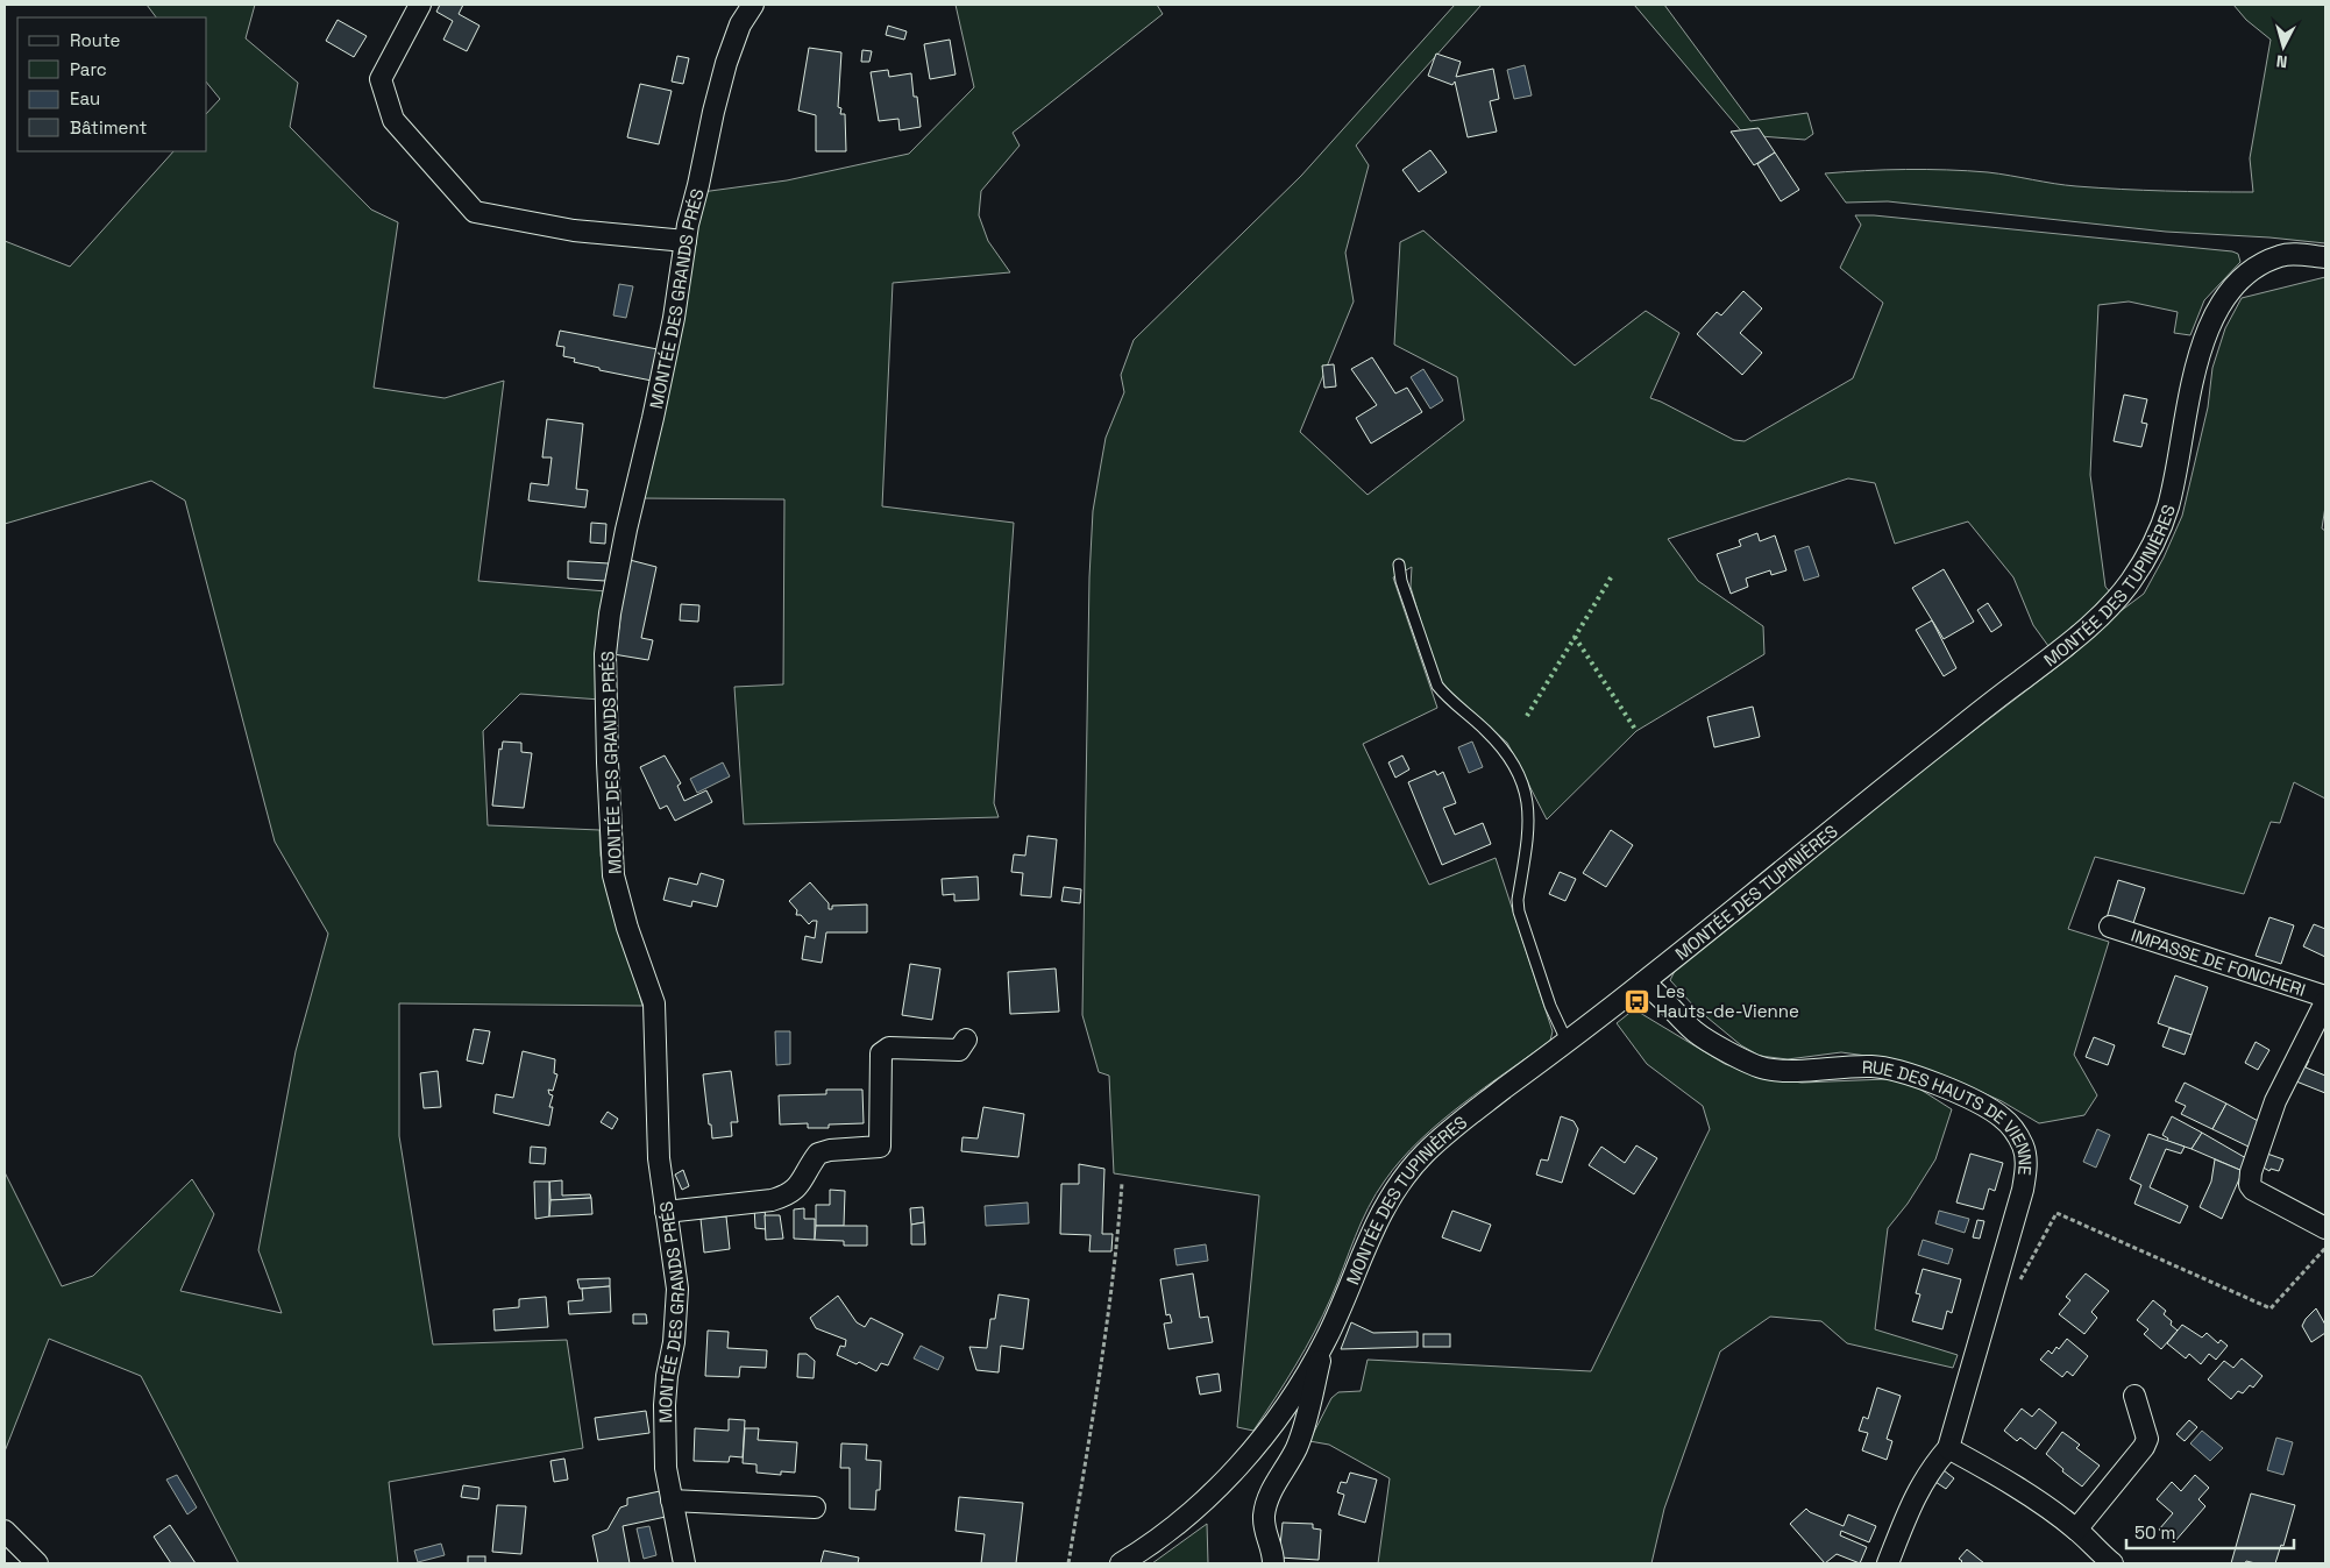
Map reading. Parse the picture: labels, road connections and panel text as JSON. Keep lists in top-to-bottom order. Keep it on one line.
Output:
{"streets":{"street":["MONTÉE DES GRANDS PRÉS","MONTÉE DES TUPINIÈRES","IMPASSE DE FONCHERI","RUE DES HAUTS DE VIENNE"]},"crossings":[["MONTÉE DES TUPINIÈRES","RUE DES HAUTS DE VIENNE"]],"places":{"bus stop":["Les Hauts-de-Vienne"]},"legend":["Route","Parc","Eau","Bâtiment"],"scale_bar":"50 m","north":"bottom"}
